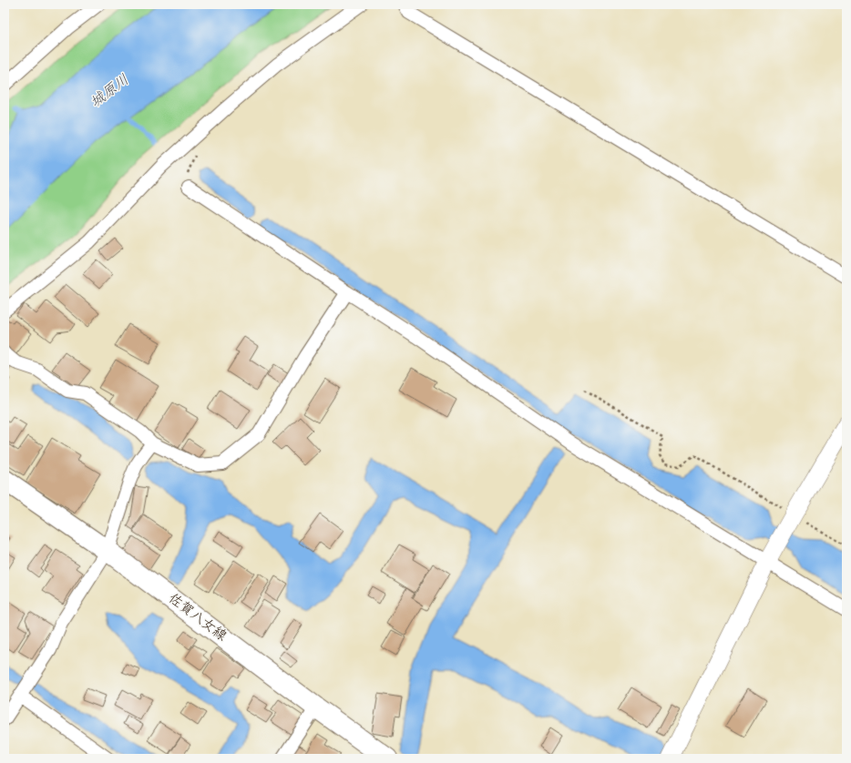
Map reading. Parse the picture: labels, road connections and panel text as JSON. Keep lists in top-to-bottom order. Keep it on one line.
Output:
{"streets":{"main road":["佐賀八女線"]},"water":["城原川"]}
